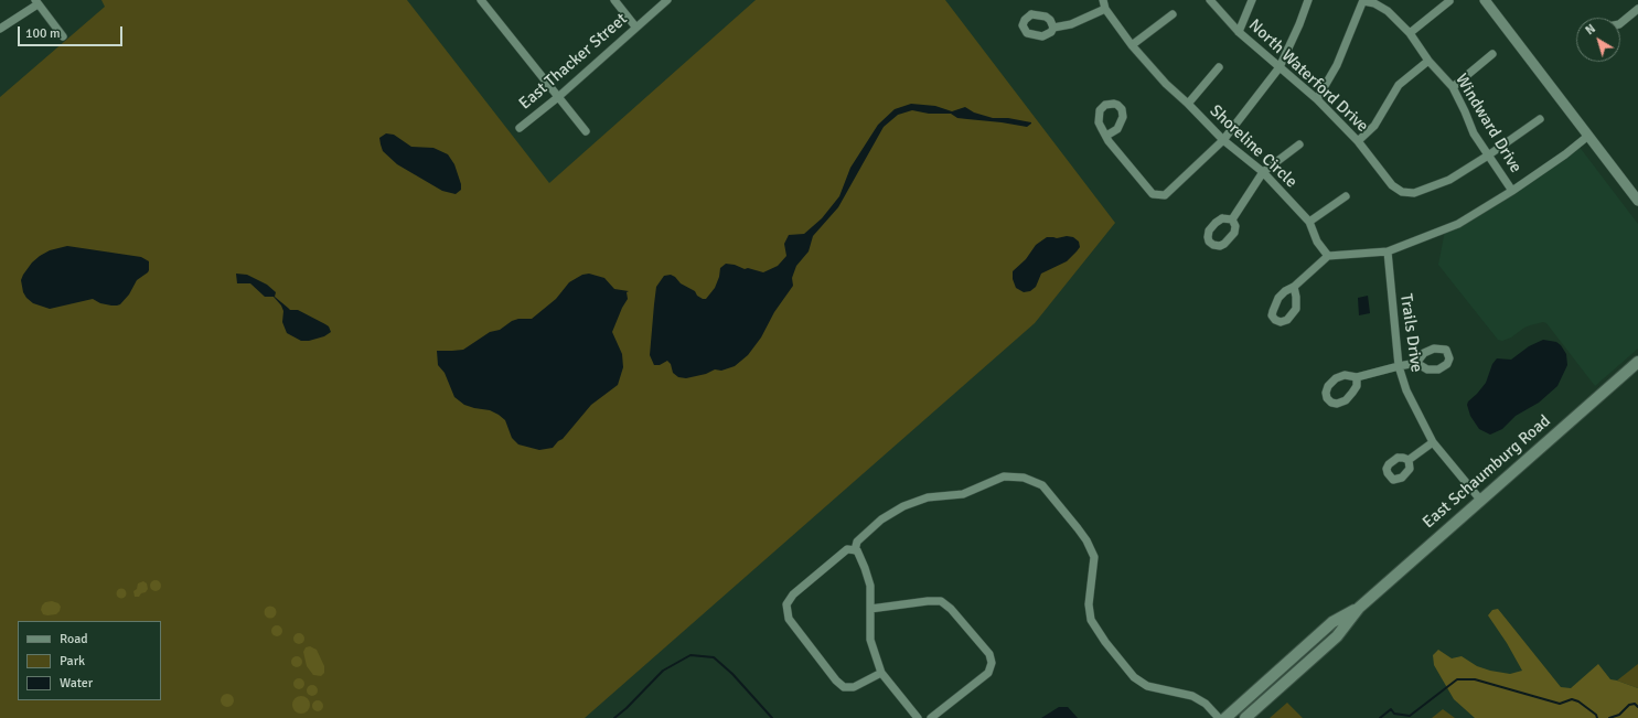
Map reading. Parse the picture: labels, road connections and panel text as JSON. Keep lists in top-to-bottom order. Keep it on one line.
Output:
{"streets":{"main road":["East Schaumburg Road"],"street":["East Thacker Street","North Waterford Drive","Windward Drive","Shoreline Circle","Trails Drive"]},"crossings":[["North Waterford Drive","Windward Drive"],["Trails Drive","East Schaumburg Road"]],"legend":["Road","Park","Water"],"scale_bar":"100 m","north":"top left"}
